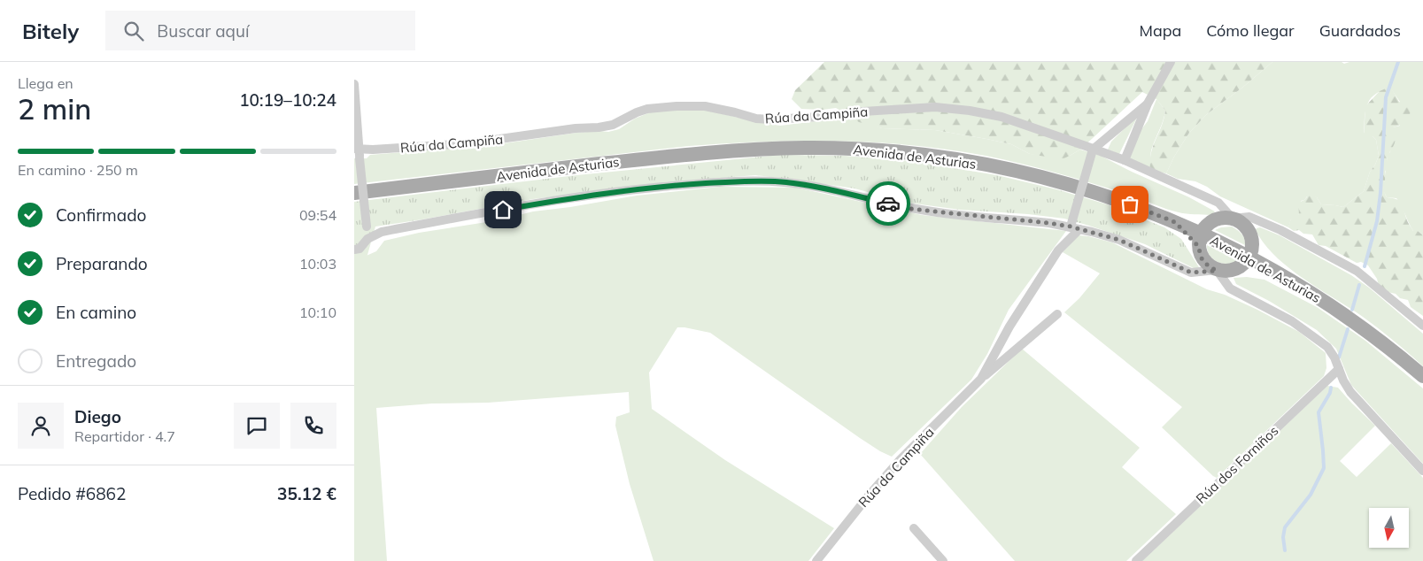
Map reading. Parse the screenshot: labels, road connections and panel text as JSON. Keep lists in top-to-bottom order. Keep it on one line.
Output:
{"streets":{"main road":["Avenida de Asturias"],"street":["Rúa da Campiña","Rúa dos Forniños"]},"north":"bottom","page":{"header":"Bitely","search":"Buscar aquí","nav":["Mapa","Cómo llegar","Guardados"],"heading":["2 min","Llega en","10:19–10:24"],"panel":["Diego","Repartidor · 4.7","Pedido #6862","35.12 €"],"bar":"En camino · 250 m","list":[["Confirmado","09:54"],["Preparando","10:03"],["En camino","10:10"],"Entregado"]}}
